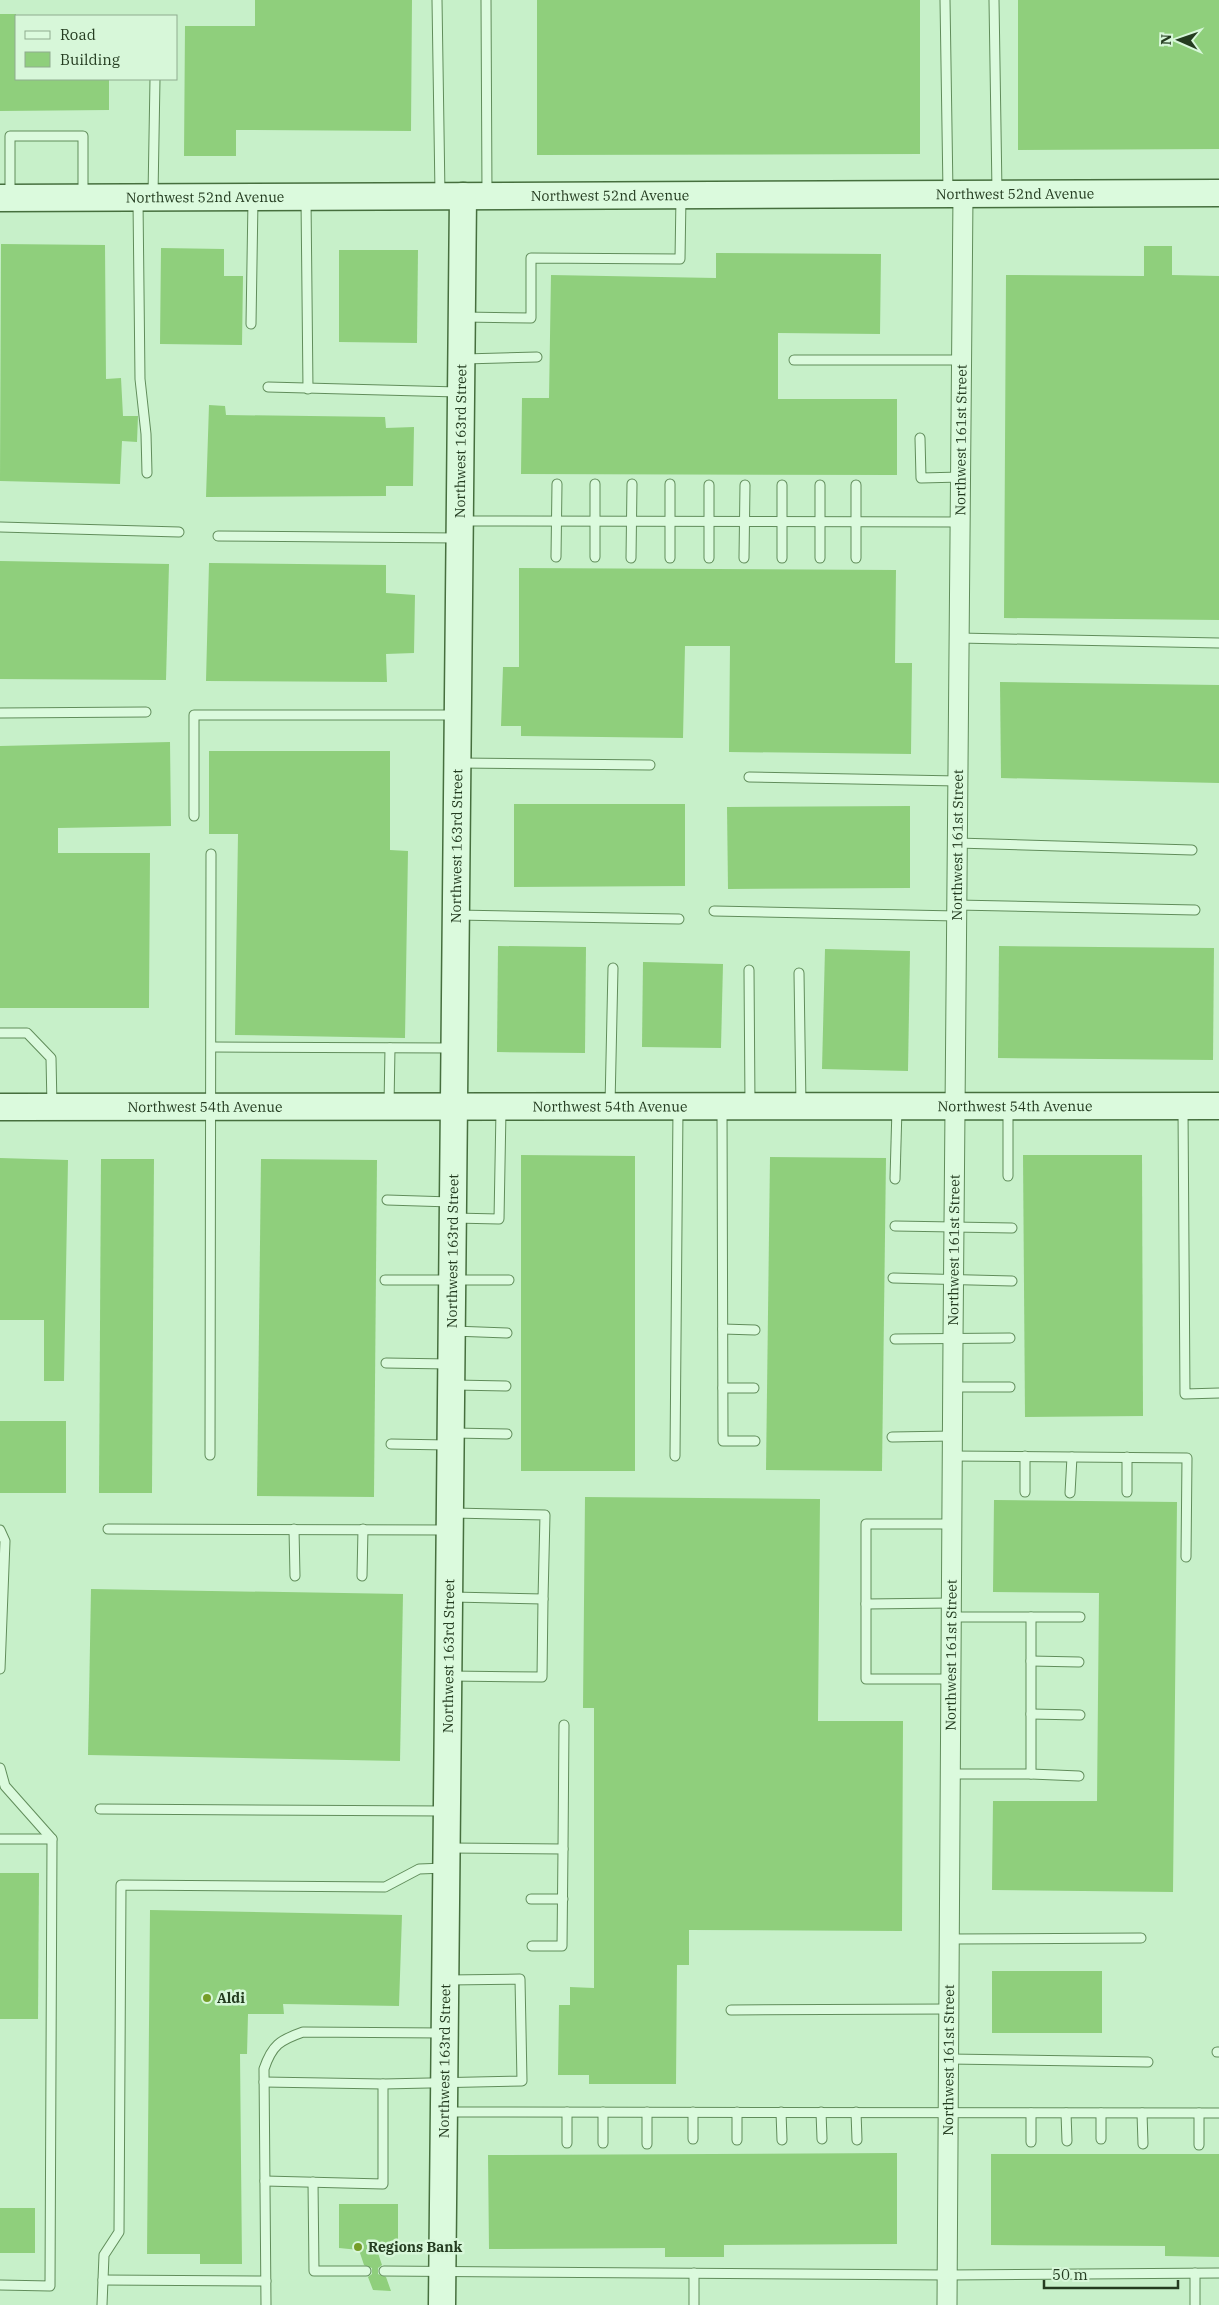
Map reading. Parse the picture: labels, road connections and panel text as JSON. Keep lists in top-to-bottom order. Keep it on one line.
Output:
{"streets":{"street":["Northwest 52nd Avenue","Northwest 161st Street","Northwest 163rd Street","Northwest 54th Avenue"]},"crossings":[["Northwest 52nd Avenue","Northwest 161st Street"],["Northwest 52nd Avenue","Northwest 163rd Street"],["Northwest 161st Street","Northwest 54th Avenue"],["Northwest 163rd Street","Northwest 54th Avenue"]],"places":["Aldi","Regions Bank"],"legend":["Road","Building"],"scale_bar":"50 m","north":"left"}
